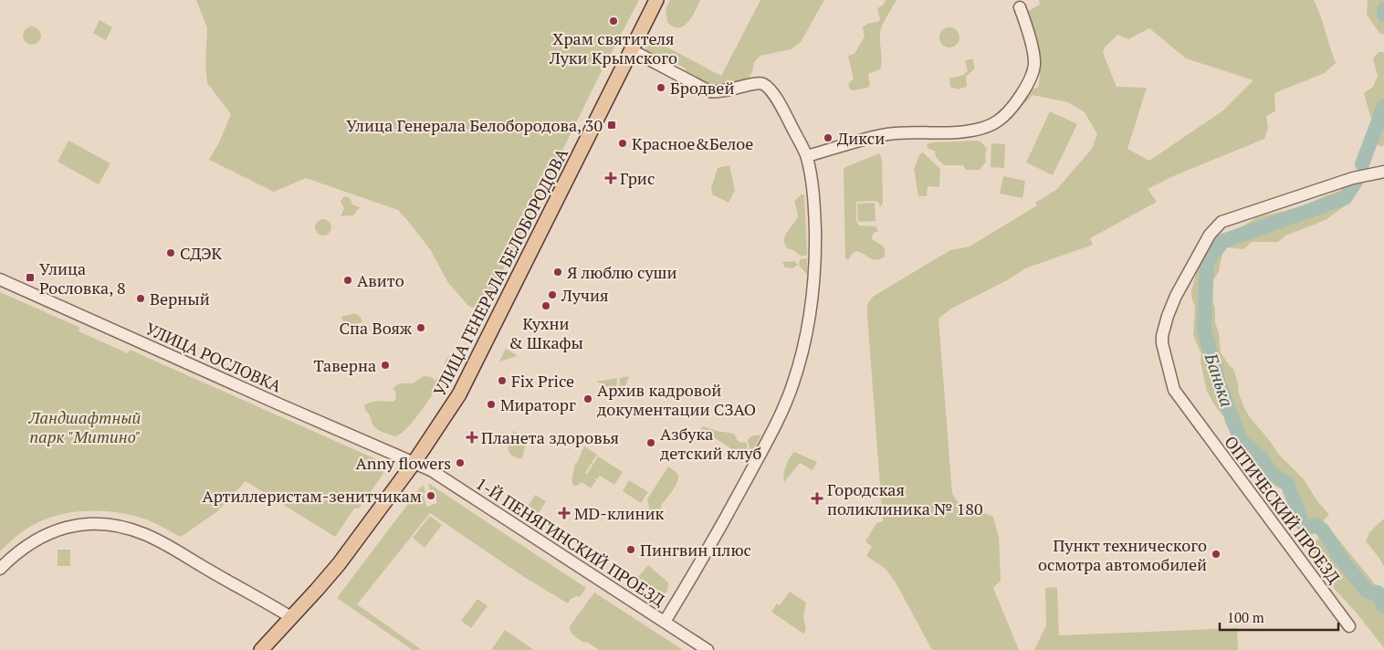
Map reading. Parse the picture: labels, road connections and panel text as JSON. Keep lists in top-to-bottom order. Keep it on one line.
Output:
{"streets":{"main road":["УЛИЦА ГЕНЕРАЛА БЕЛОБОРОДОВА"],"street":["УЛИЦА РОСЛОВКА","ОПТИЧЕСКИЙ ПРОЕЗД","1-Й ПЕНЯГИНСКИЙ ПРОЕЗД"]},"crossings":[["УЛИЦА ГЕНЕРАЛА БЕЛОБОРОДОВА","УЛИЦА РОСЛОВКА"],["УЛИЦА ГЕНЕРАЛА БЕЛОБОРОДОВА","1-Й ПЕНЯГИНСКИЙ ПРОЕЗД"],["УЛИЦА РОСЛОВКА","1-Й ПЕНЯГИНСКИЙ ПРОЕЗД"]],"water":["Банька"],"parks":["Ландшафтный парк \"Митино\""],"places":{"other":["Храм святителя Луки Крымского","Бродвей","Дикси","Красное&Белое","СДЭК","Я люблю суши","Авито","Лучия","Верный","Кухни & Шкафы","Спа Вояж","Таверна","Fix Price","Архив кадровой документации СЗАО","Мираторг","Азбука детский клуб","Anny flowers","Артиллеристам-зенитчикам","Пингвин плюс","Пункт технического осмотра автомобилей"],"transit":["Улица Генерала Белобородова, 30","Улица Рословка, 8"],"health":["Грис","Планета здоровья","Городская поликлиника № 180","MD-клиник"]},"scale_bar":"100 m"}
